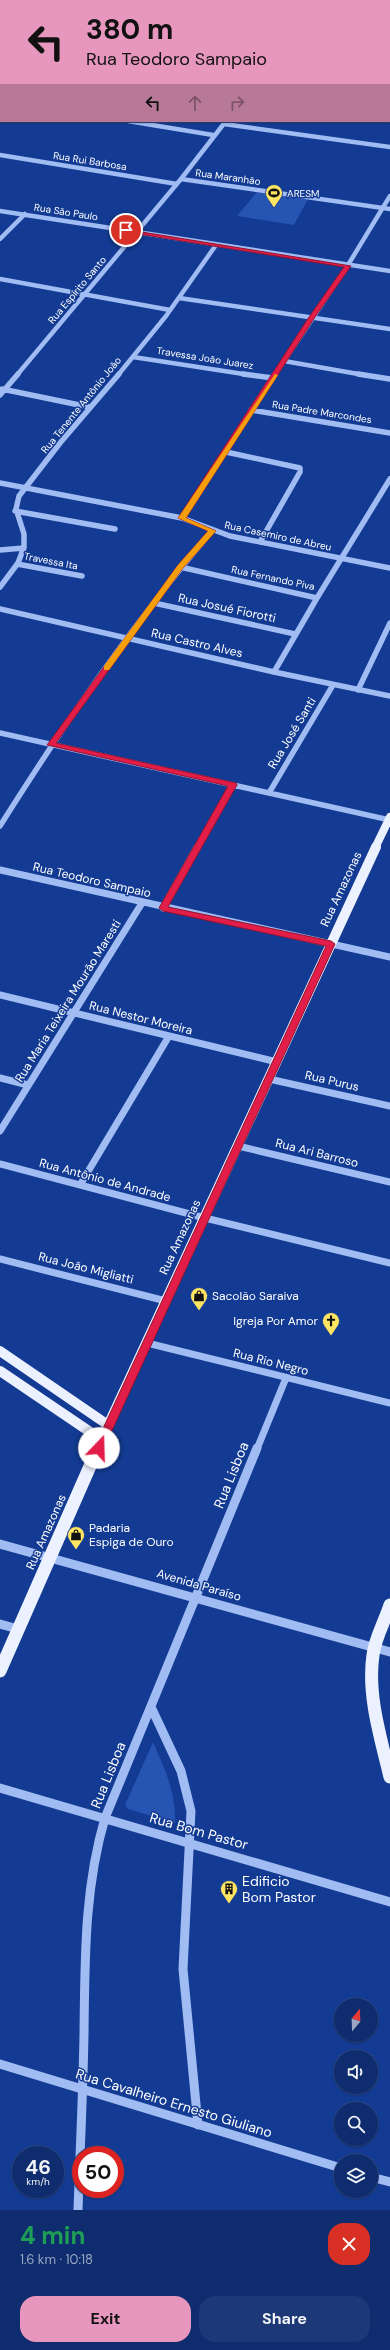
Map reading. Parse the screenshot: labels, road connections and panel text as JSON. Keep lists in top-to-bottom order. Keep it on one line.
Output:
{"streets":{"main road":["Rua Amazonas"],"street":["Rua Rui Barbosa","Rua Maranhão","Rua São Paulo","Rua Espírito Santo","Travessa João Juarez","Rua Tenente Antônio João","Rua Padre Marcondes","Rua Casemiro de Abreu","Travessa Ita","Rua Fernando Piva","Rua Josué Fiorotti","Rua Castro Alves","Rua José Santi","Rua Teodoro Sampaio","Rua Maria Teixeira Mourão Maresti","Rua Nestor Moreira","Rua Purus","Rua Ari Barroso","Rua Antônio de Andrade","Rua João Migliatti","Rua Rio Negro","Rua Lisboa","Avenida Paraíso","Rua Bom Pastor","Rua Cavalheiro Ernesto Giuliano"]},"crossings":[["Rua Rui Barbosa","Rua Espírito Santo"],["Rua Maranhão","Rua Espírito Santo"],["Rua São Paulo","Rua Espírito Santo"],["Rua São Paulo","Rua Tenente Antônio João"],["Travessa João Juarez","Rua Tenente Antônio João"],["Rua Tenente Antônio João","Rua Casemiro de Abreu"],["Rua Casemiro de Abreu","Rua Fernando Piva"],["Rua Castro Alves","Rua José Santi"],["Rua Teodoro Sampaio","Rua Amazonas"],["Rua Teodoro Sampaio","Rua Maria Teixeira Mourão Maresti"],["Rua Amazonas","Rua Nestor Moreira"],["Rua Amazonas","Rua Purus"],["Rua Amazonas","Rua Ari Barroso"],["Rua Amazonas","Rua Antônio de Andrade"],["Rua Amazonas","Rua João Migliatti"],["Rua Amazonas","Rua Rio Negro"],["Rua Amazonas","Avenida Paraíso"],["Rua Maria Teixeira Mourão Maresti","Rua Nestor Moreira"],["Rua Rio Negro","Rua Lisboa"],["Rua Lisboa","Avenida Paraíso"],["Rua Lisboa","Rua Bom Pastor"],["Rua Lisboa","Rua Cavalheiro Ernesto Giuliano"]],"places":{"sports":["ARESM"],"shop":["Sacolão Saraiva","Padaria Espiga de Ouro"],"church":["Igreja Por Amor"],"building":["Edificio Bom Pastor"]},"north":"top","page":{"turn":["380 m","Rua Teodoro Sampaio"],"speed":"46 km/h","limit":"50","heading":["4 min","1.6 km · 10:18"],"buttons":["Exit","Share"]}}
